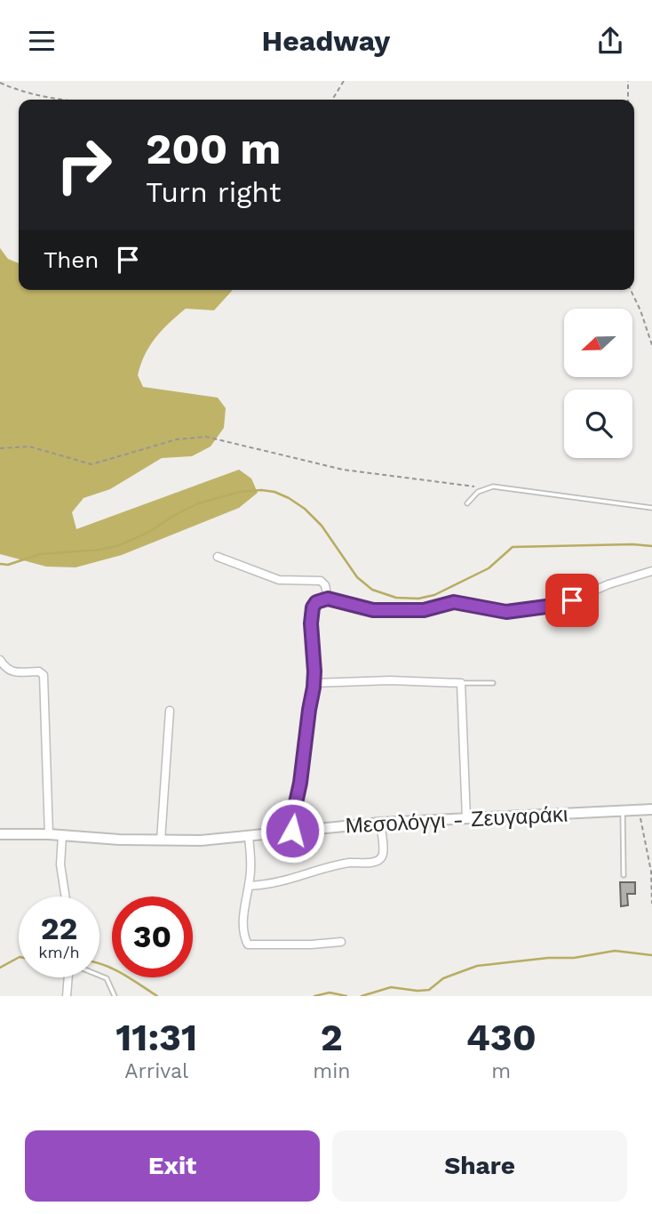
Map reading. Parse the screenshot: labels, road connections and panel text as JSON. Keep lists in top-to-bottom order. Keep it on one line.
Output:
{"streets":{"main road":["Μεσολόγγι - Ζευγαράκι"]},"north":"left","page":{"header":"Headway","turn":["200 m","Turn right"],"then":"Then","speed":"22 km/h","limit":"30","eta":["11:31","Arrival","2","min","430","m"],"buttons":["Exit","Share"]}}
